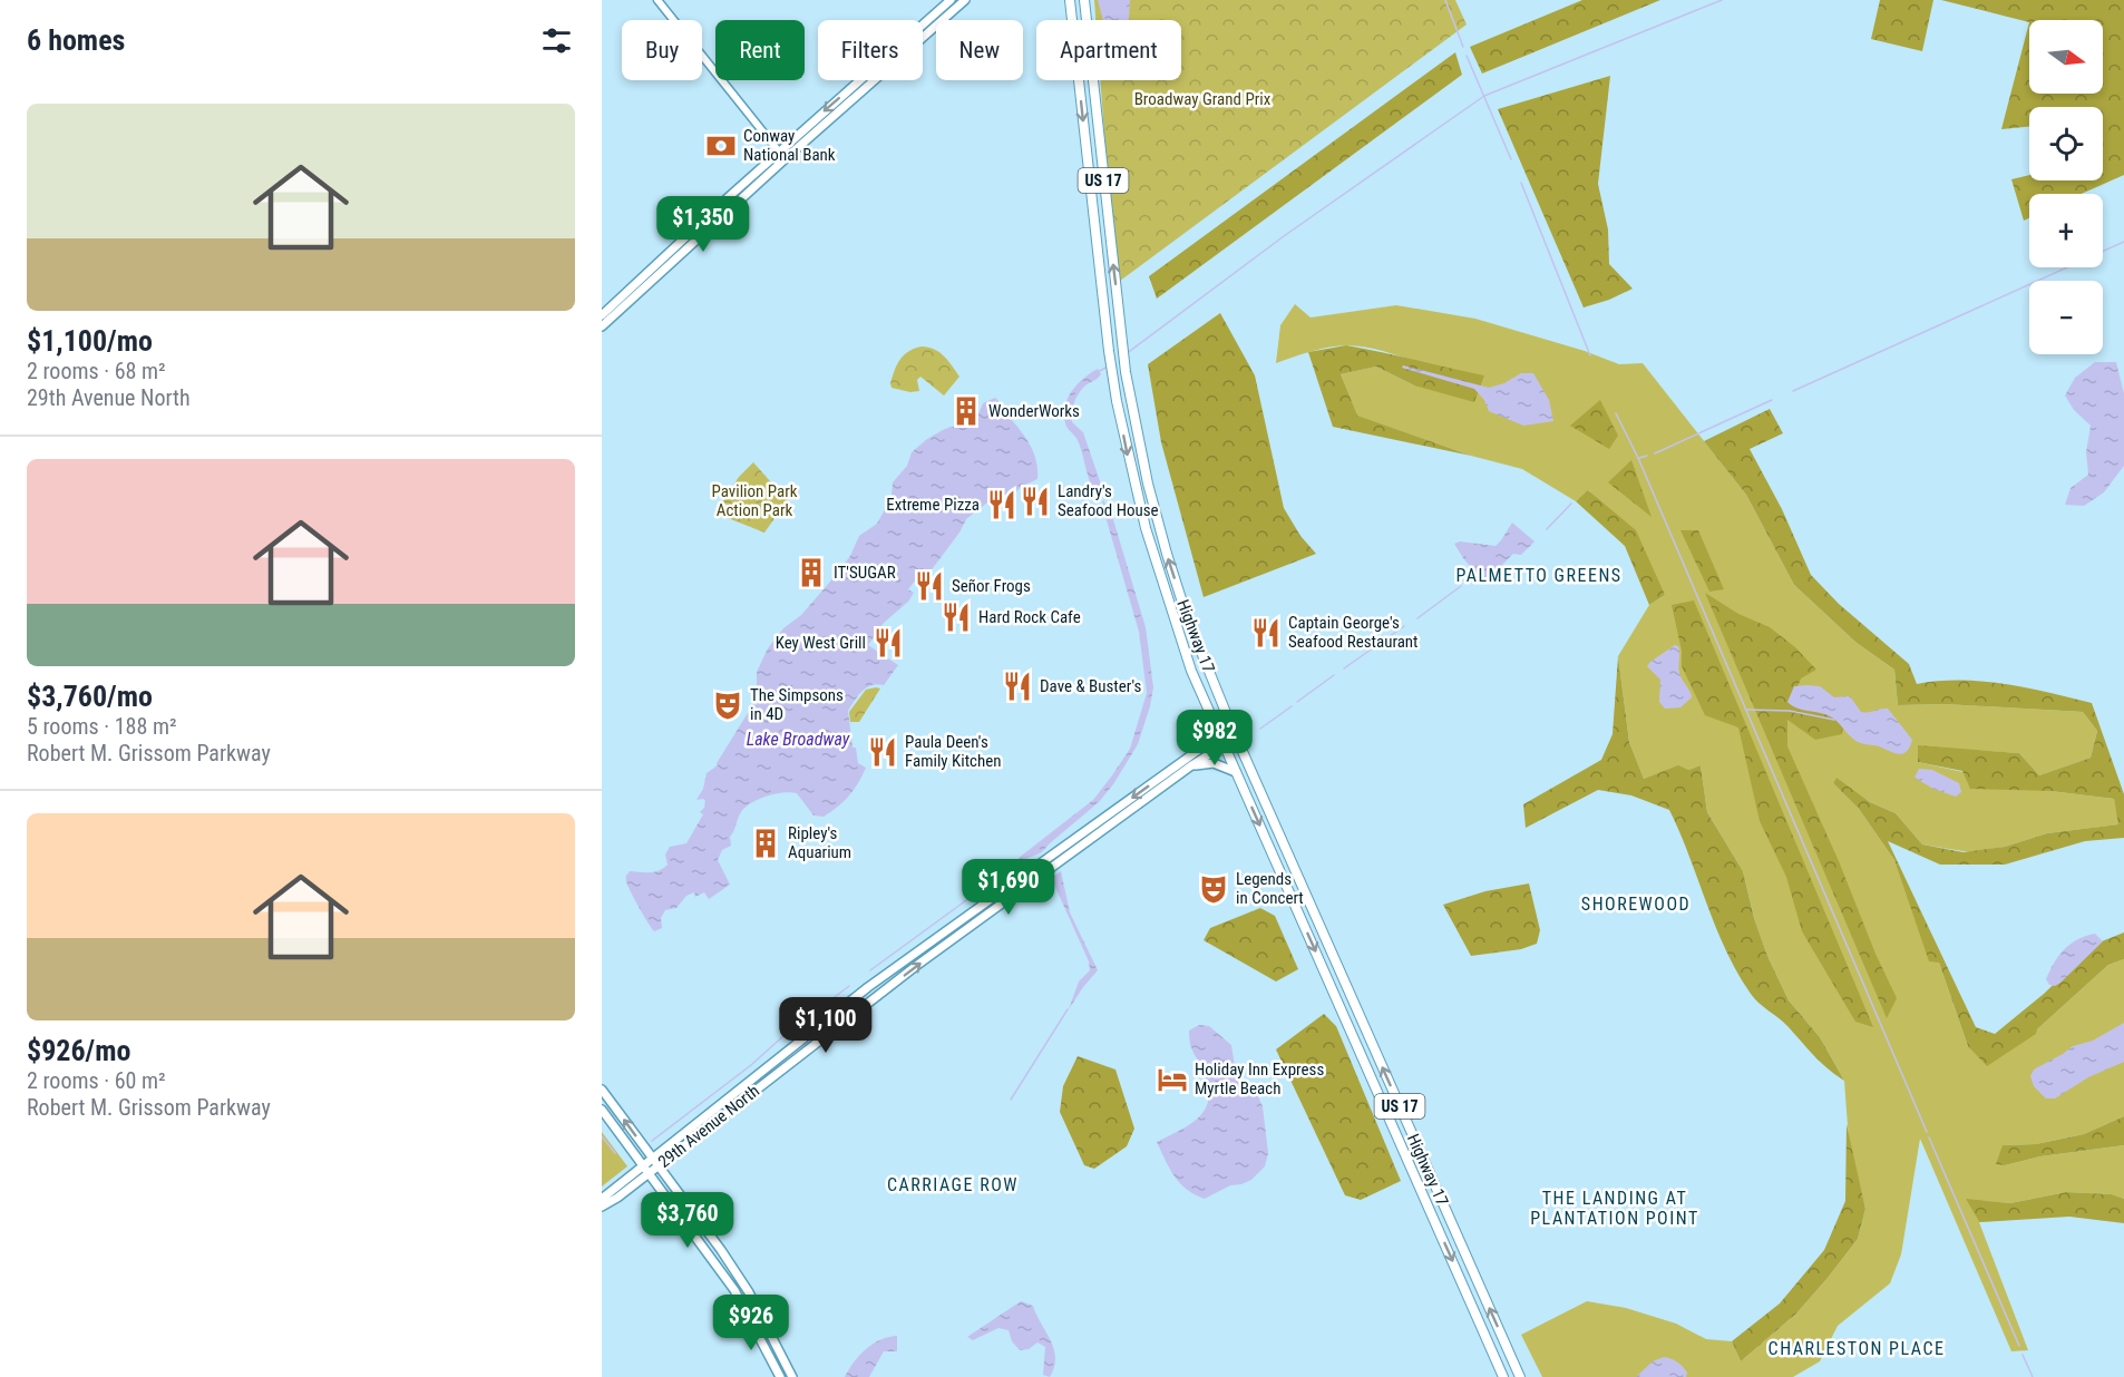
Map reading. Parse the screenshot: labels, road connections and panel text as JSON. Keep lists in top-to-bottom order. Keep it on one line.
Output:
{"streets":{"highway":["US 17","Highway 17"],"main road":["29th Avenue North"]},"crossings":[["Highway 17","29th Avenue North"]],"districts":["PALMETTO GREENS","SHOREWOOD","CARRIAGE ROW","THE LANDING AT PLANTATION POINT","CHARLESTON PLACE"],"water":["Lake Broadway"],"parks":["Broadway Grand Prix","Pavilion Park Action Park"],"places":{"bank":["Conway National Bank"],"building":["WonderWorks","IT'SUGAR","Ripley's Aquarium"],"restaurant":["Landry's Seafood House","Extreme Pizza","Señor Frogs","Hard Rock Cafe","Captain George's Seafood Restaurant","Key West Grill","Dave & Buster's","Paula Deen's Family Kitchen"],"theatre":["The Simpsons in 4D","Legends in Concert"],"hotel":["Holiday Inn Express Myrtle Beach"]},"north":"right","page":{"heading":"6 homes","map_buttons":["+","−"],"chip":["Buy","Rent","Filters","New","Apartment"],"list":[{"name":"$1,100/mo","note":"2 rooms · 68 m² · 29th Avenue North"},{"name":"$3,760/mo","note":"5 rooms · 188 m² · Robert M. Grissom Parkway"},{"name":"$926/mo","note":"2 rooms · 60 m² · Robert M. Grissom Parkway"}],"price":["$1,350","$982","$1,690","$1,100","$3,760","$926"]}}
